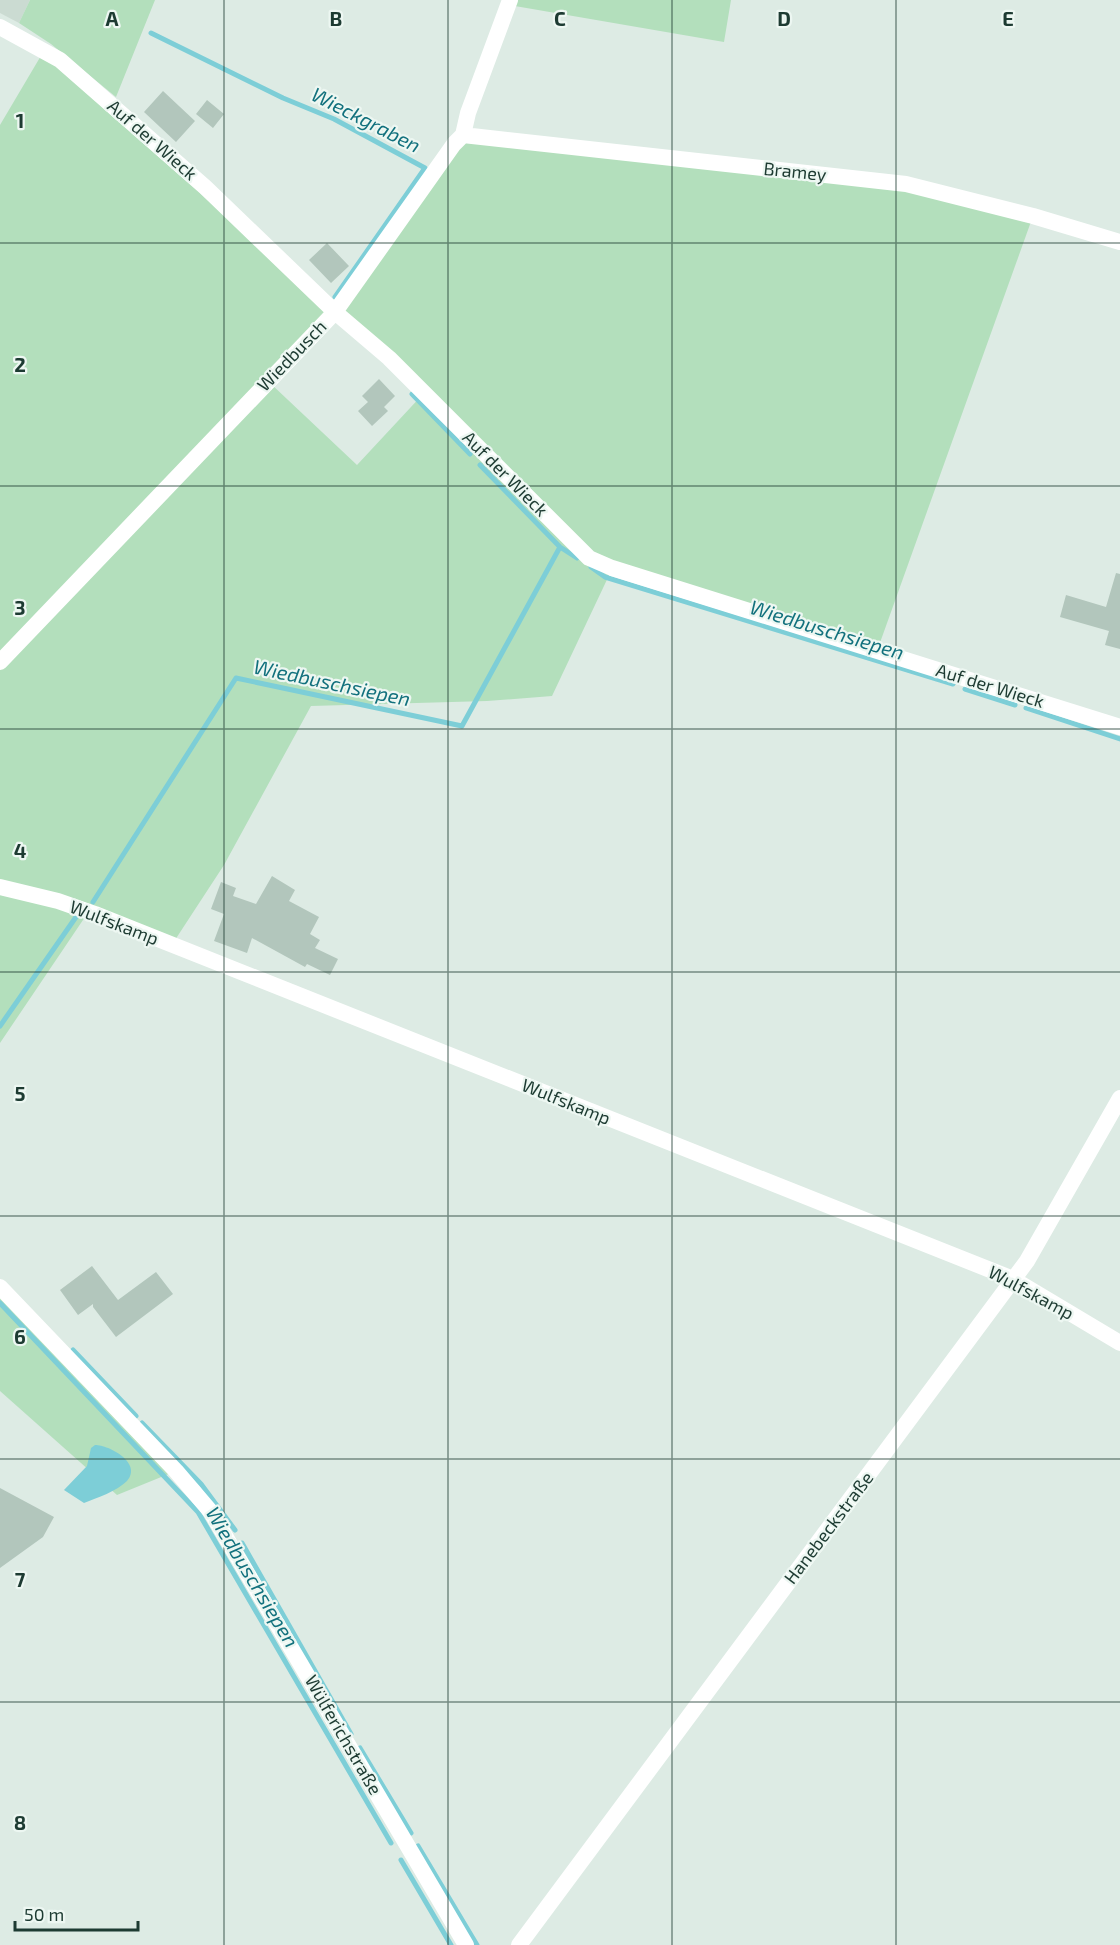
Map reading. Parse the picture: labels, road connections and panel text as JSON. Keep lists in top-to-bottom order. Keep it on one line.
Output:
{"streets":{"street":["Auf der Wieck","Bramey","Wiedbusch","Wulfskamp","Hanebeckstraße","Wülferichstraße"]},"crossings":[["Auf der Wieck","Wiedbusch"],["Bramey","Wiedbusch"],["Wulfskamp","Hanebeckstraße"]],"water":["Wieckgraben","Wiedbuschsiepen"],"scale_bar":"50 m","grid":{"columns":["A","B","C","D","E"],"rows":["1","2","3","4","5","6","7","8"]}}
